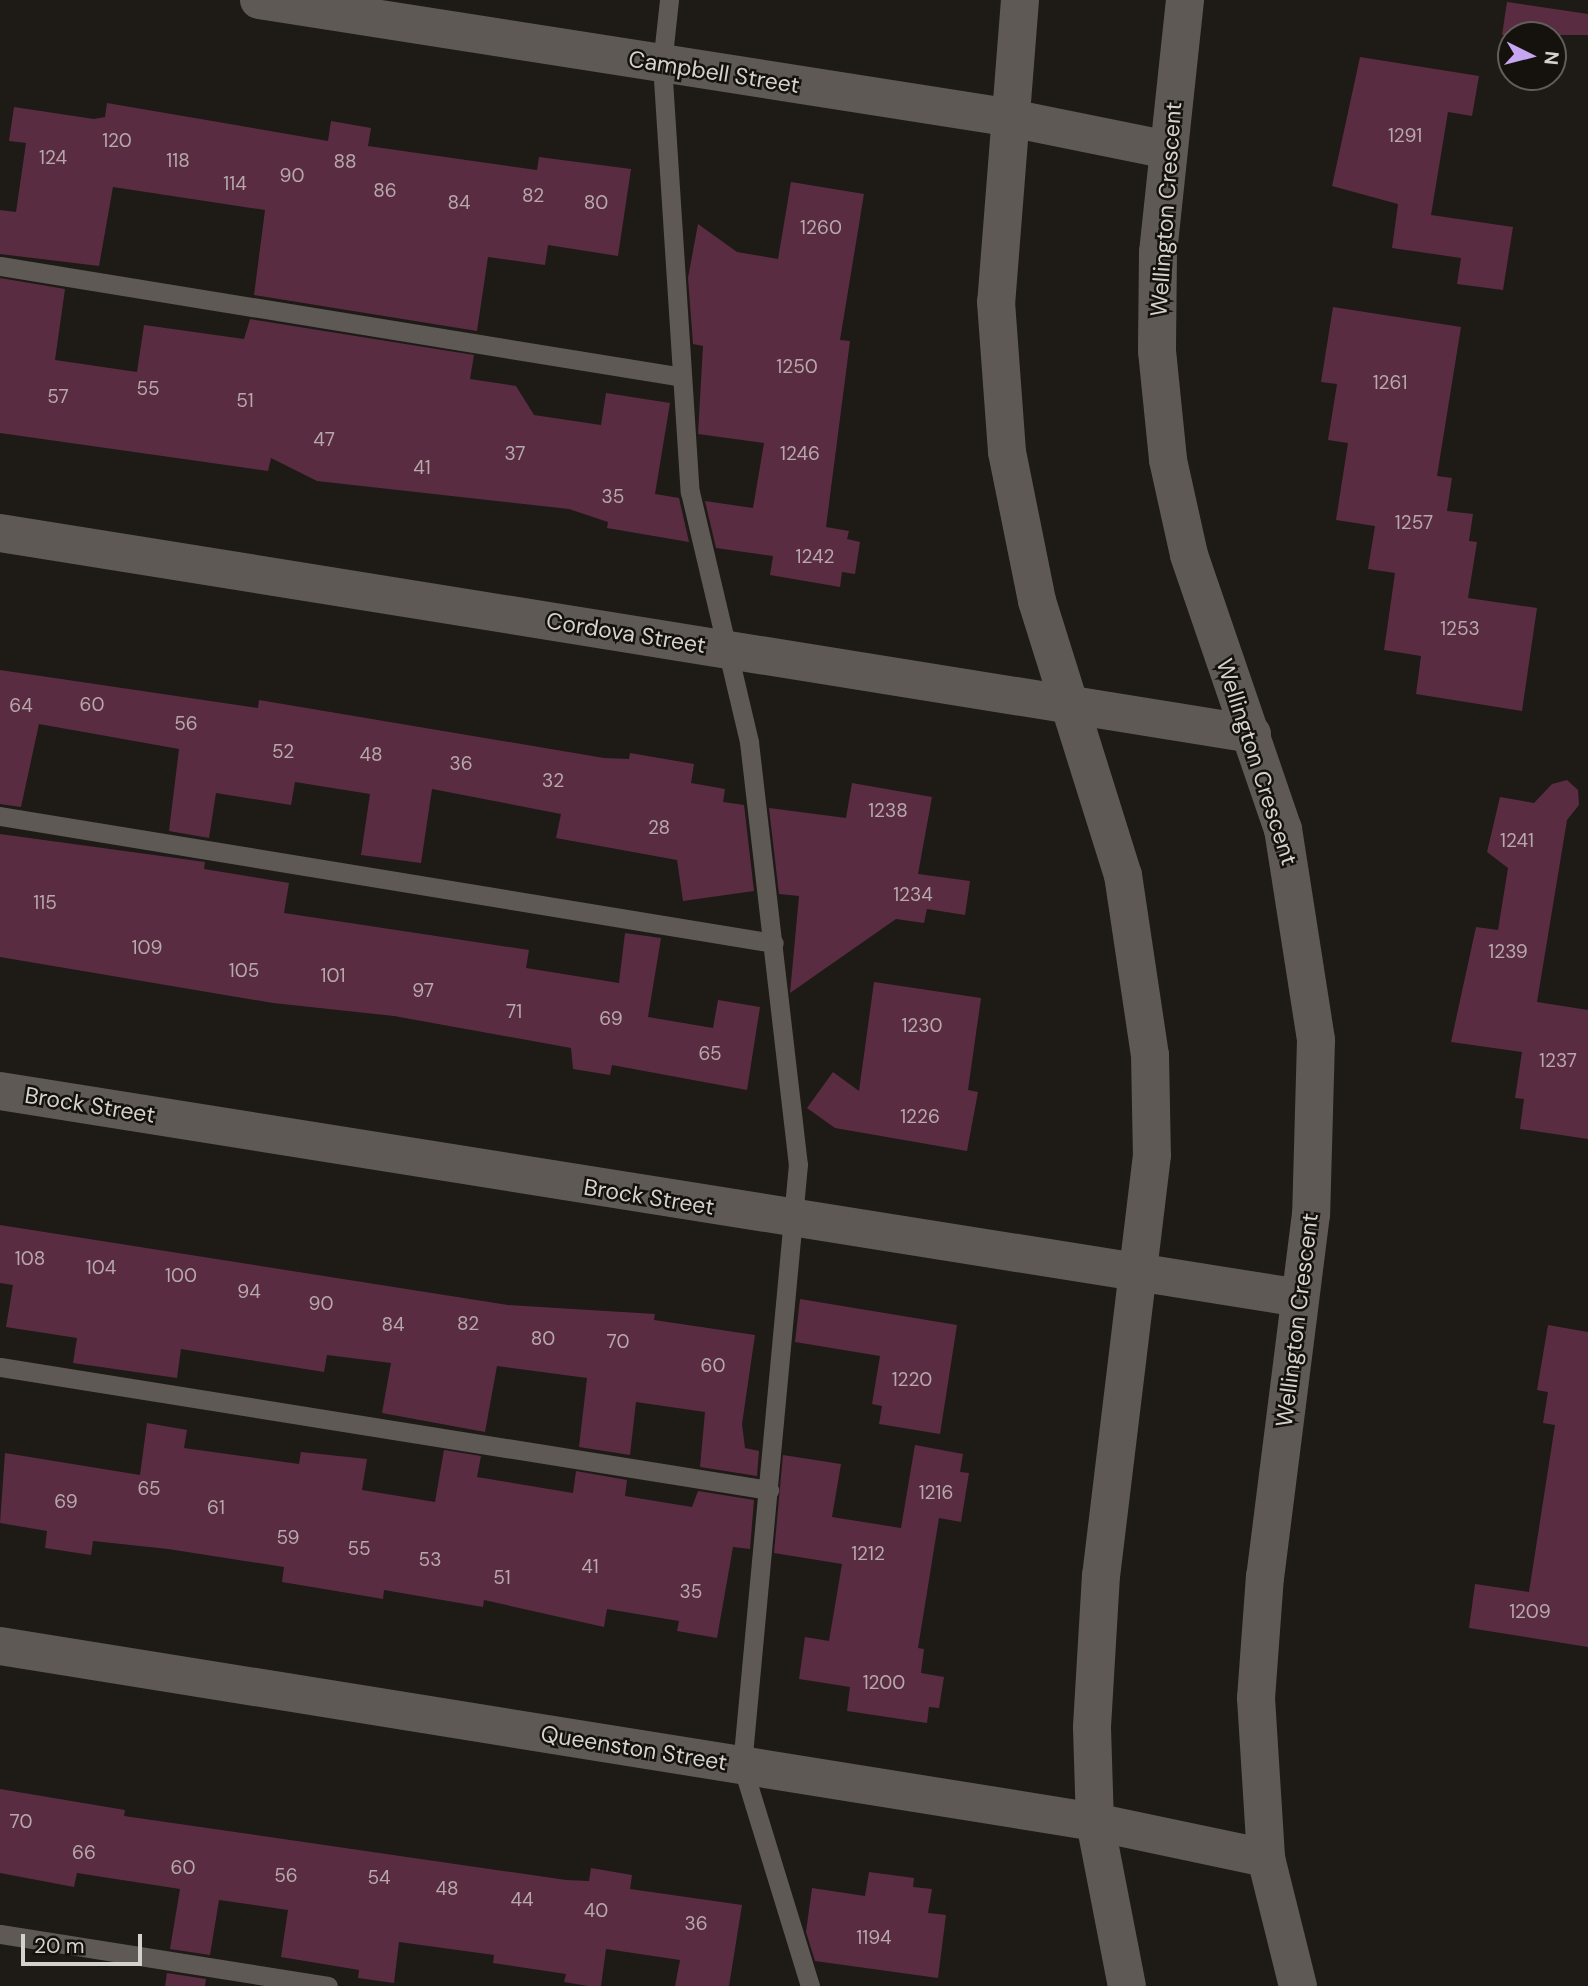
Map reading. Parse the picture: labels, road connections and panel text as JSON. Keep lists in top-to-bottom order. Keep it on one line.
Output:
{"streets":{"street":["Campbell Street","Wellington Crescent","Cordova Street","Brock Street","Queenston Street"]},"crossings":[["Campbell Street","Wellington Crescent"],["Wellington Crescent","Cordova Street"],["Wellington Crescent","Brock Street"],["Wellington Crescent","Queenston Street"]],"house_numbers":["1291","120","124","118","88","90","114","86","82","84","80","1260","1250","1261","55","57","51","47","37","1246","41","35","1257","1242","1253","60","64","56","52","48","36","32","1238","28","1241","1234","115","109","1239","105","101","97","71","69","1230","65","1237","1226","108","104","100","94","90","82","84","80","70","60","1220","65","1216","69","61","59","55","1212","53","41","51","35","1209","1200","70","66","60","56","54","48","44","40","36","1194"],"scale_bar":"20 m","north":"right"}
